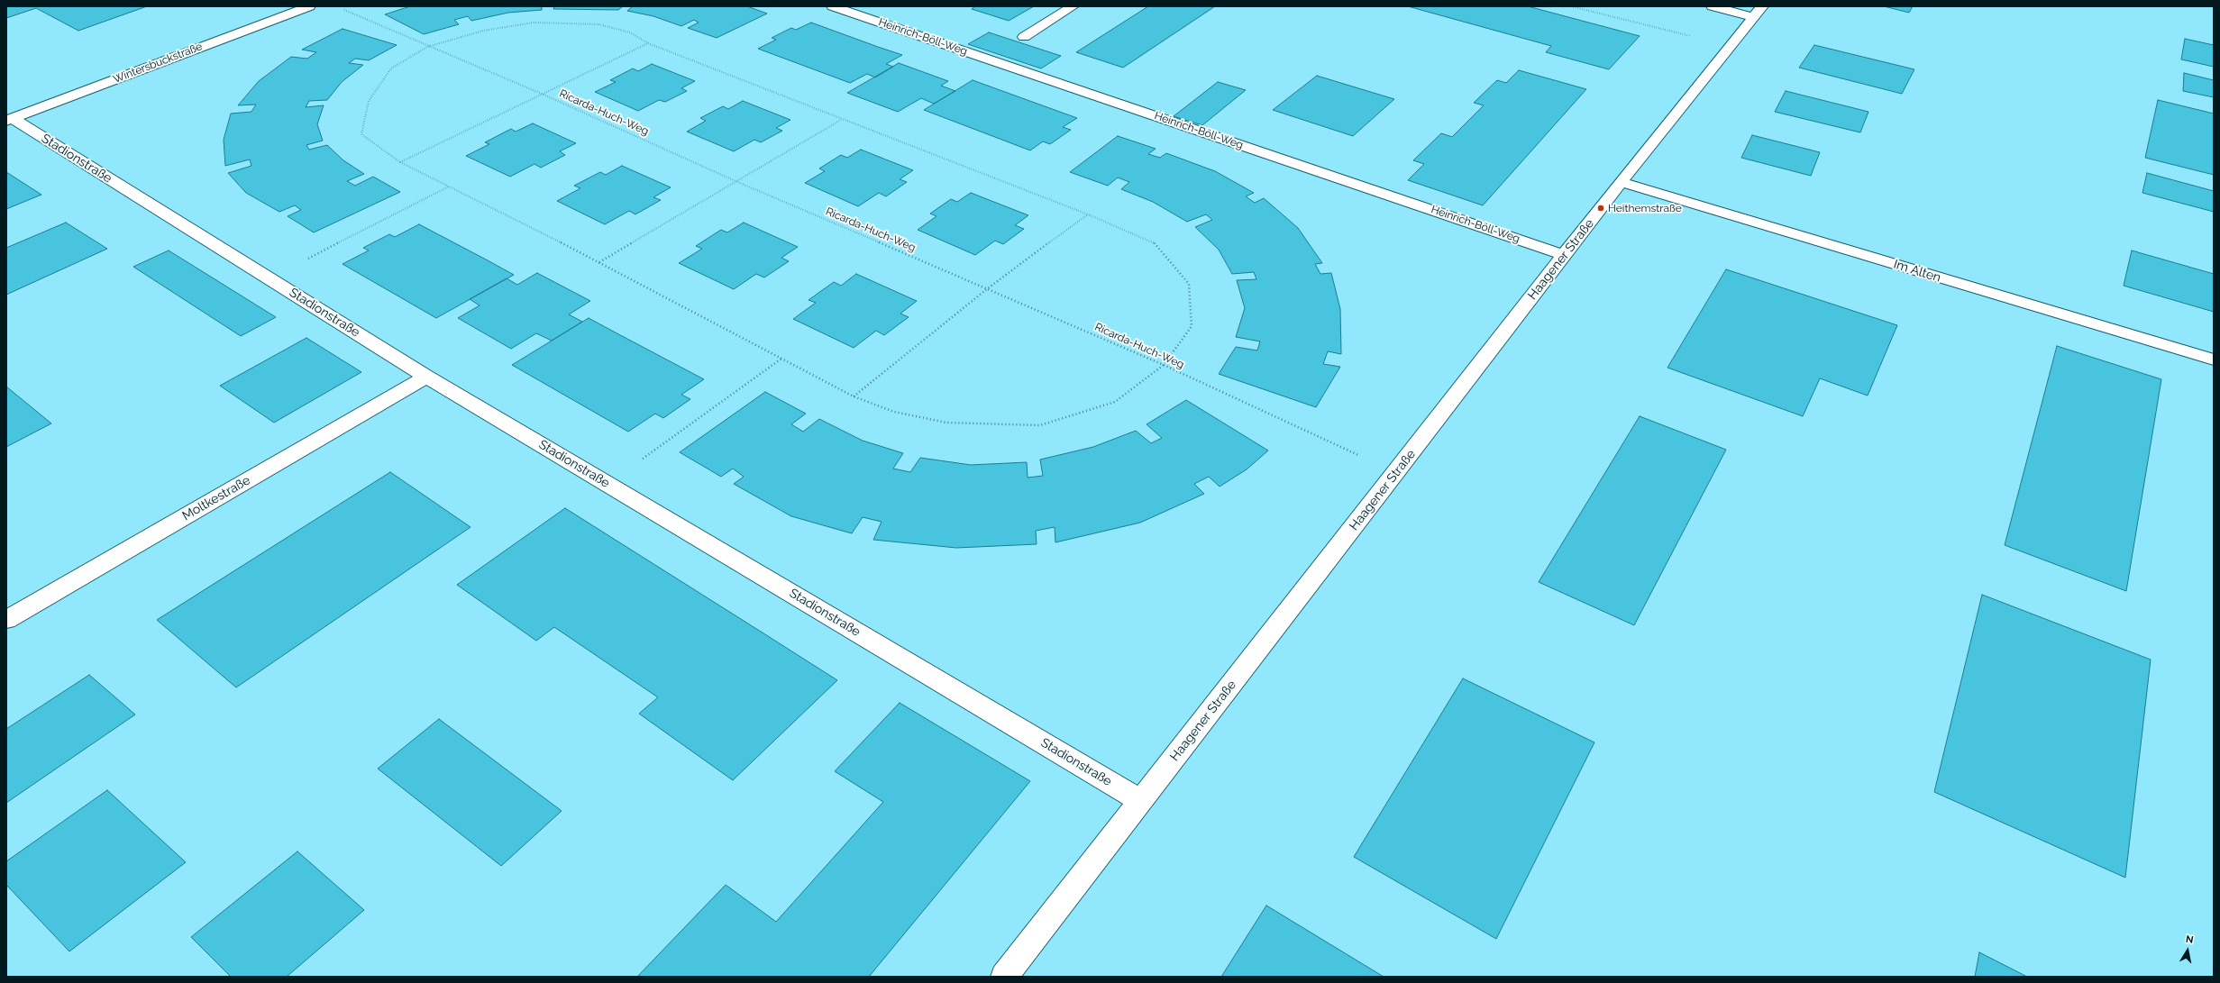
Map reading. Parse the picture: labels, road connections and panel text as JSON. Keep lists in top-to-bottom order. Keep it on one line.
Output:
{"streets":{"street":["Heinrich-Böll-Weg","Wintersbuckstraße","Stadionstraße","Haagener Straße","Im Alten","Moltkestraße"],"path":["Ricarda-Huch-Weg"]},"crossings":[["Heinrich-Böll-Weg","Haagener Straße"],["Wintersbuckstraße","Stadionstraße"],["Ricarda-Huch-Weg","Haagener Straße"],["Stadionstraße","Haagener Straße"],["Stadionstraße","Moltkestraße"],["Haagener Straße","Im Alten"]],"places":["Heithemstraße"],"north":"top"}
